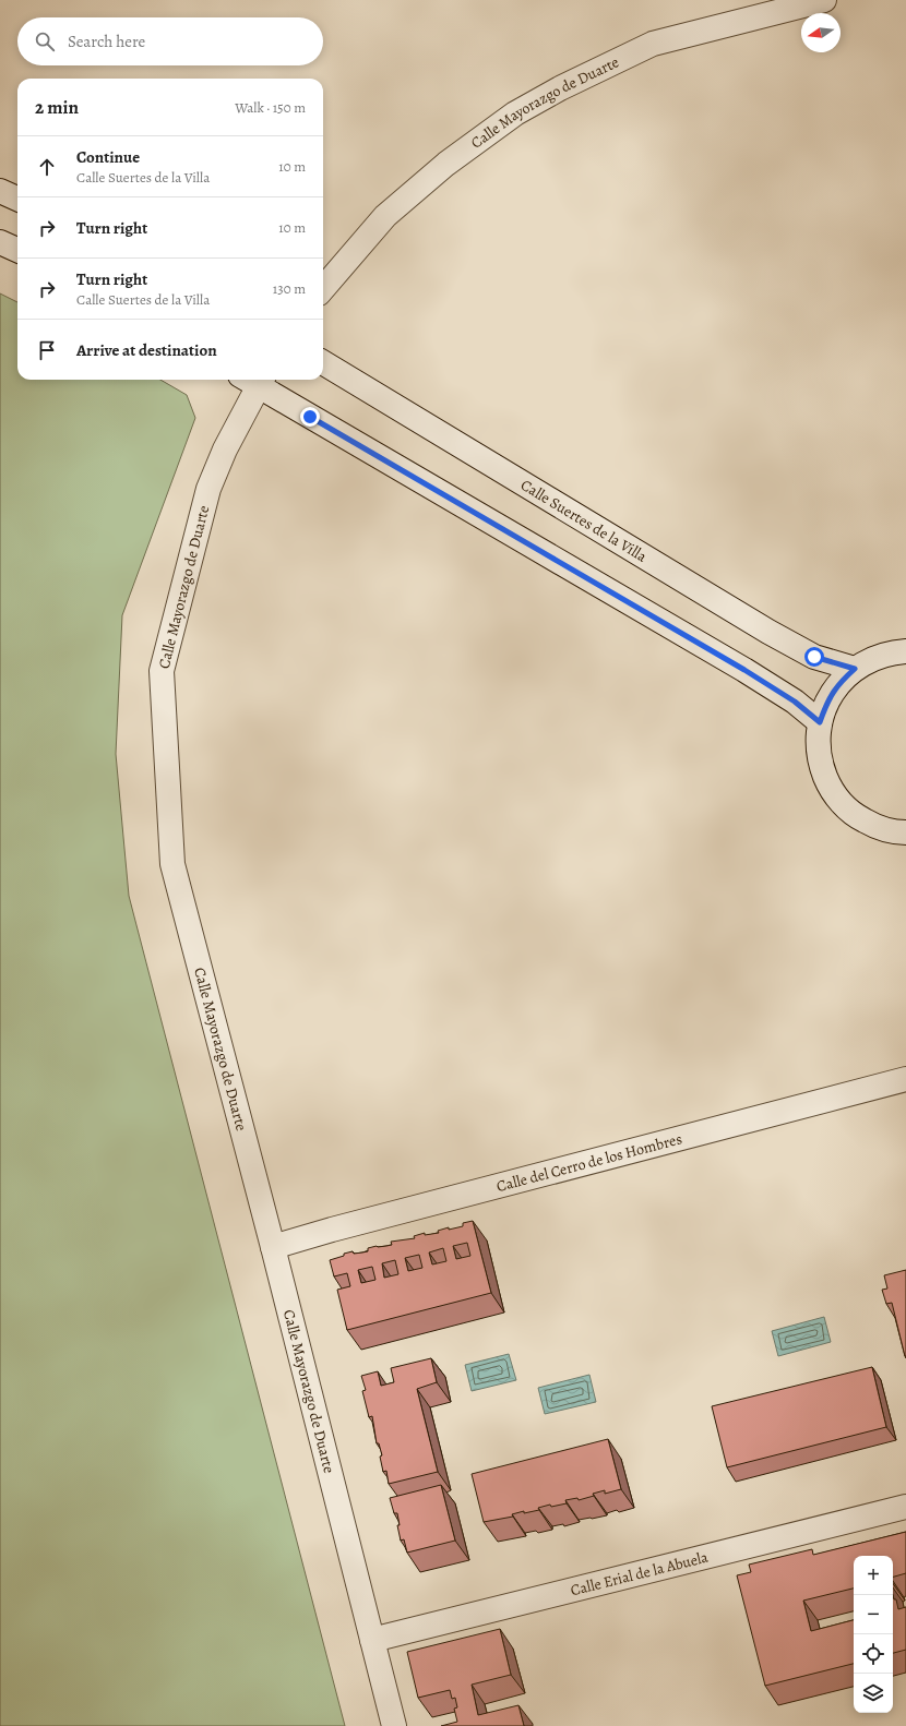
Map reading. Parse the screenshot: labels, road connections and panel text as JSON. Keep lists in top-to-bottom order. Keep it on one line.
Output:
{"streets":{"street":["Calle Mayorazgo de Duarte","Calle Suertes de la Villa","Calle del Cerro de los Hombres","Calle Erial de la Abuela"]},"crossings":[["Calle Mayorazgo de Duarte","Calle del Cerro de los Hombres"],["Calle Mayorazgo de Duarte","Calle Erial de la Abuela"]],"north":"left","page":{"search":"Search here","heading":["2 min","Walk · 150 m"],"list":[["Continue","Calle Suertes de la Villa","10 m"],["Turn right","10 m"],["Turn right","Calle Suertes de la Villa","130 m"],"Arrive at destination"],"map_buttons":["+","−"]}}
